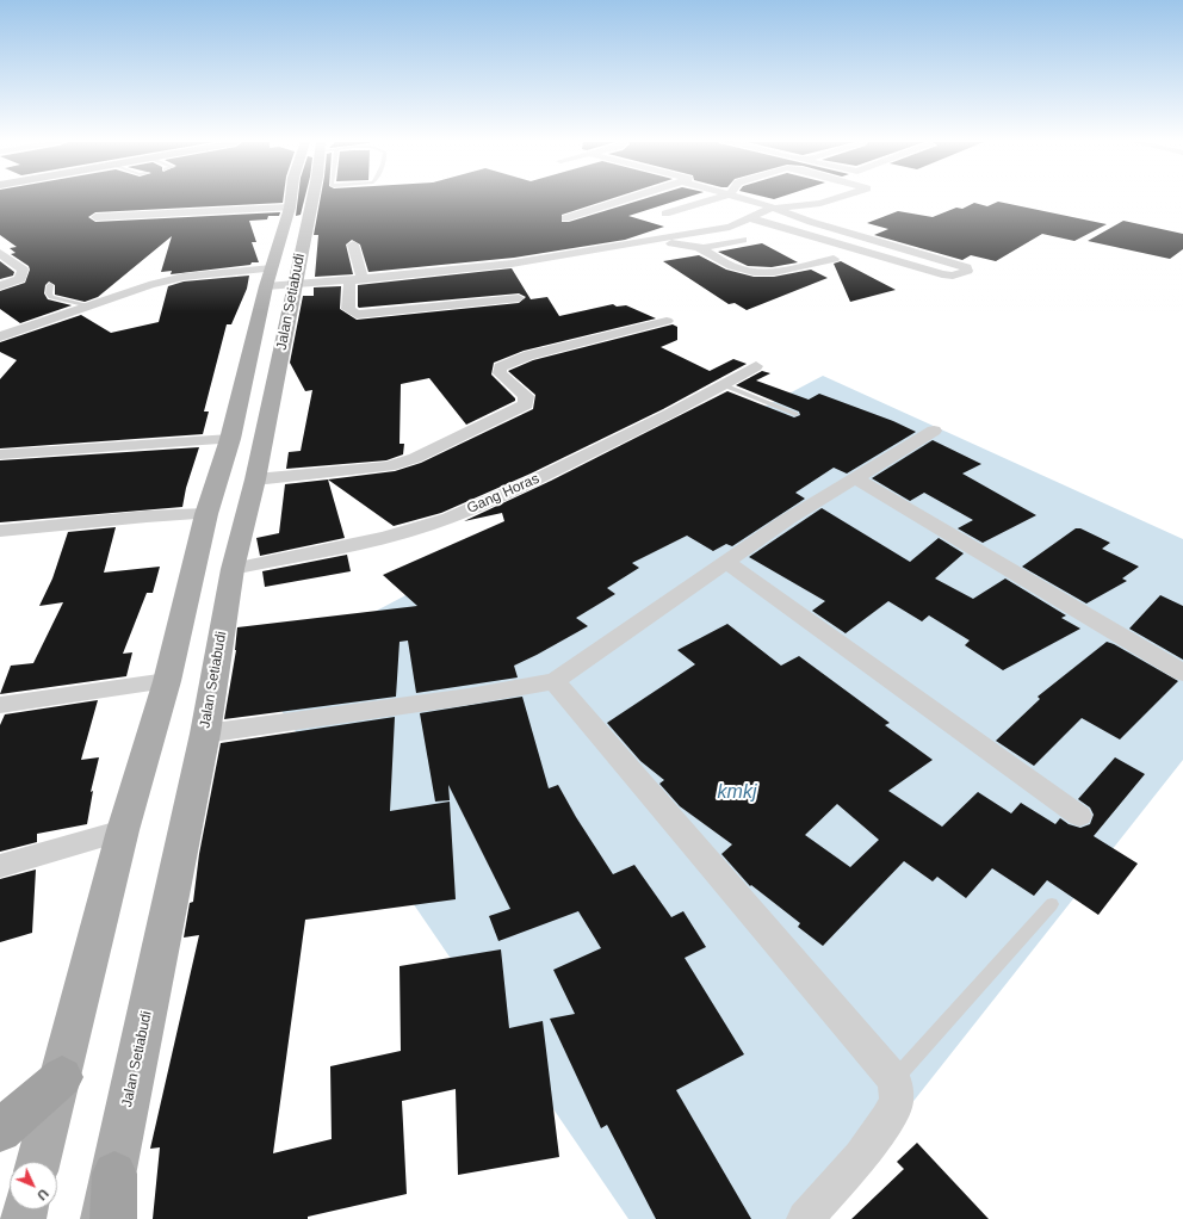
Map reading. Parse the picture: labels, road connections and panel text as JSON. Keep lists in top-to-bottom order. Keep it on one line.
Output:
{"streets":{"main road":["Jalan Setiabudi"],"street":["Gang Horas"]},"crossings":[["Jalan Setiabudi","Gang Horas"]],"water":["kmkj"],"north":"bottom right"}
